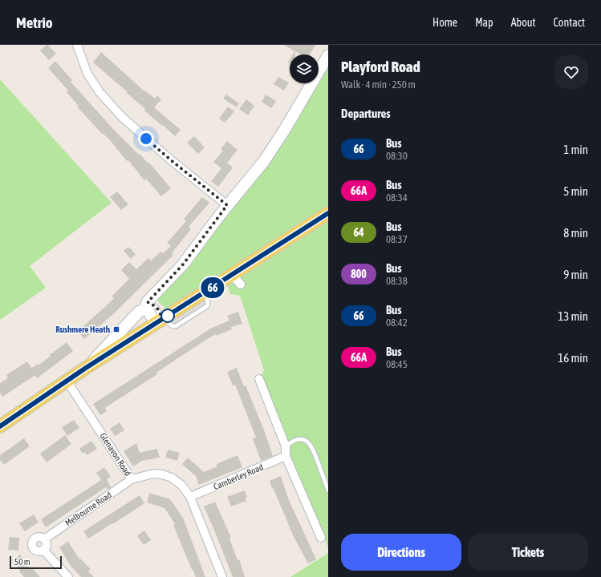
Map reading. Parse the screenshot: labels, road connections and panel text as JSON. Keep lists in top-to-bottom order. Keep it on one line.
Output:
{"streets":{"street":["Glenavon Road","Camberley Road","Melbourne Road"]},"crossings":[["Glenavon Road","Camberley Road"],["Glenavon Road","Melbourne Road"]],"places":{"transit":["Rushmere Heath"]},"lines":["bus line 66"],"scale_bar":"50 m","page":{"header":"Metrio","nav":["Home","Map","About","Contact"],"on_map":"66","heading":[["Playford Road","Walk · 4 min · 250 m"],"Departures"],"list":[{"mark":"66","name":"Bus","note":"08:30","value":"1 min"},{"mark":"66A","name":"Bus","note":"08:34","value":"5 min"},{"mark":"64","name":"Bus","note":"08:37","value":"8 min"},{"mark":"800","name":"Bus","note":"08:38","value":"9 min"},{"mark":"66","name":"Bus","note":"08:42","value":"13 min"},{"mark":"66A","name":"Bus","note":"08:45","value":"16 min"}],"buttons":["Directions","Tickets"],"scale":"50 m"}}
